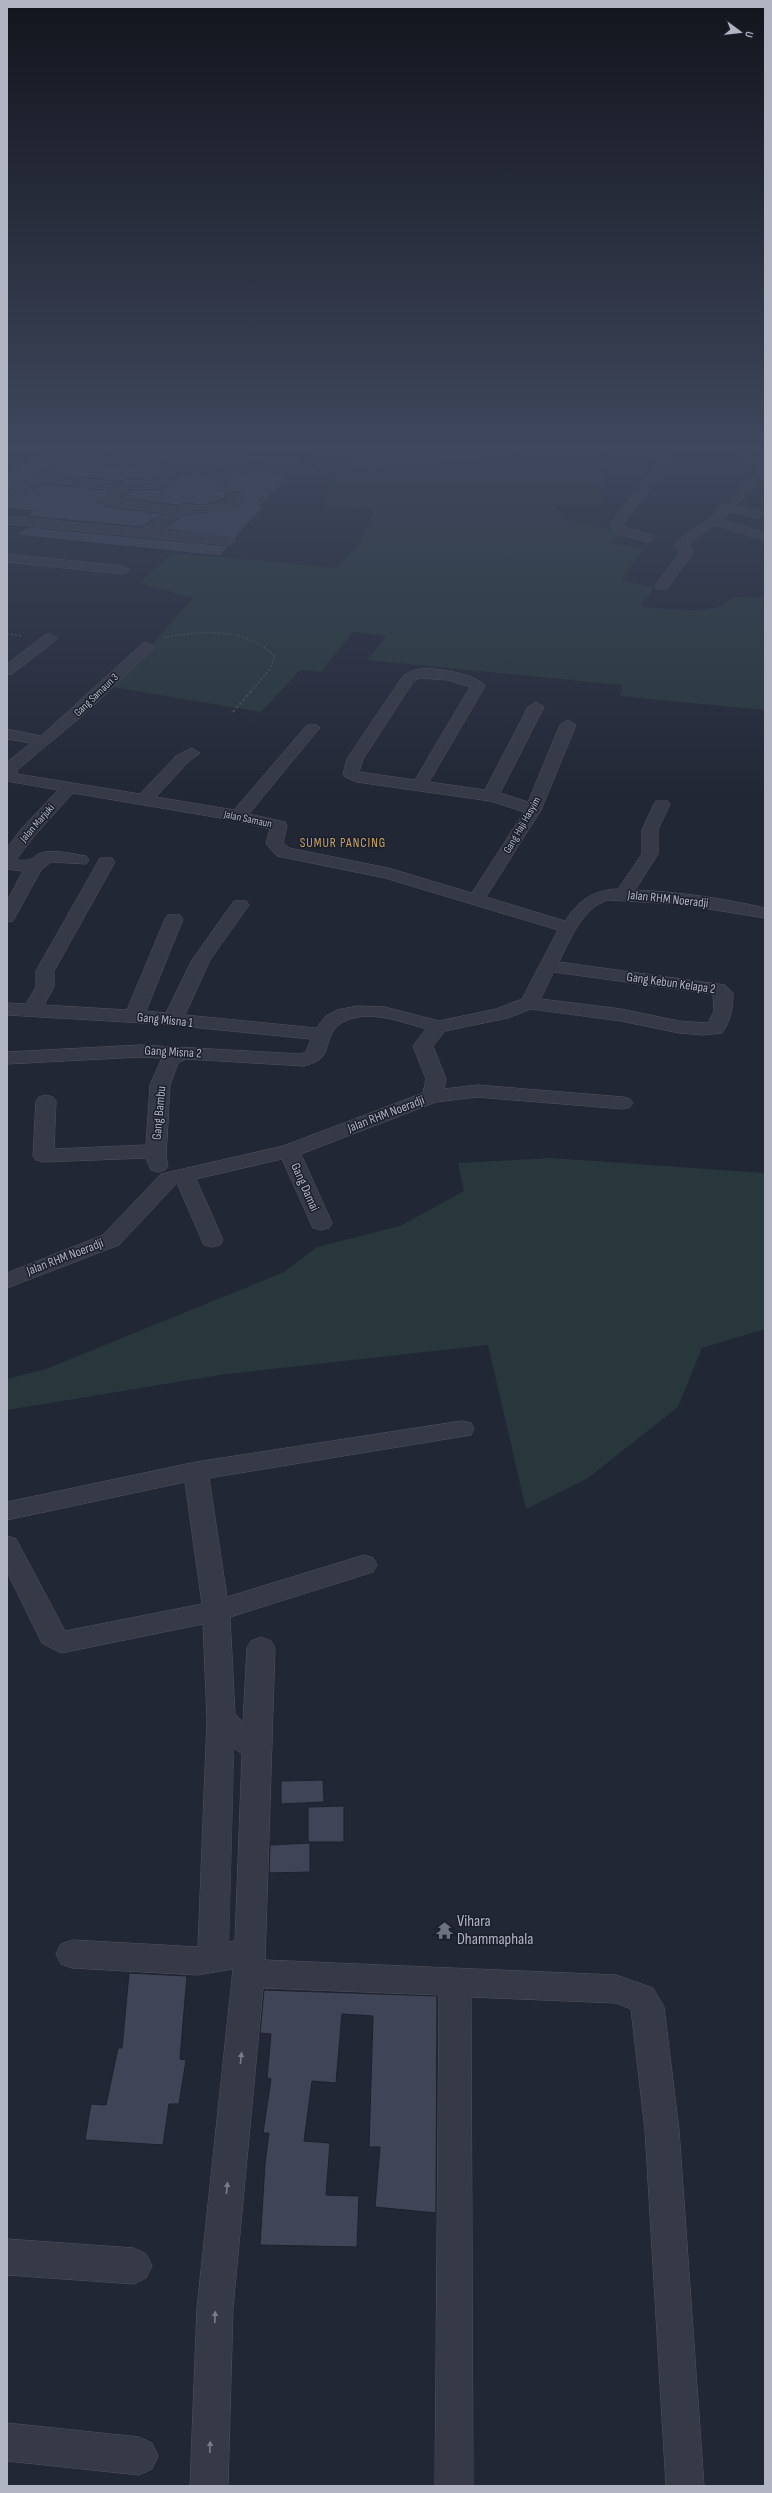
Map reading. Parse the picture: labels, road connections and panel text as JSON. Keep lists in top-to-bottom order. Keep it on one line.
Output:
{"streets":{"street":["Gang Samaun 3","Jalan Samaun","Jalan Marjuki","Gang Haji Hasyim","Jalan RHM Noeradji","Gang Kebun Kelapa 2","Gang Misna 1","Gang Misna 2","Gang Bambu","Gang Damai"]},"crossings":[["Gang Samaun 3","Jalan Samaun"],["Jalan Samaun","Jalan Marjuki"],["Jalan Samaun","Gang Haji Hasyim"],["Jalan Samaun","Jalan RHM Noeradji"],["Jalan RHM Noeradji","Gang Kebun Kelapa 2"],["Jalan RHM Noeradji","Gang Misna 2"],["Jalan RHM Noeradji","Gang Bambu"],["Jalan RHM Noeradji","Gang Damai"],["Gang Misna 1","Gang Misna 2"],["Gang Misna 2","Gang Bambu"]],"districts":["SUMUR PANCING"],"places":{"temple":["Vihara Dhammaphala"]},"north":"right"}
